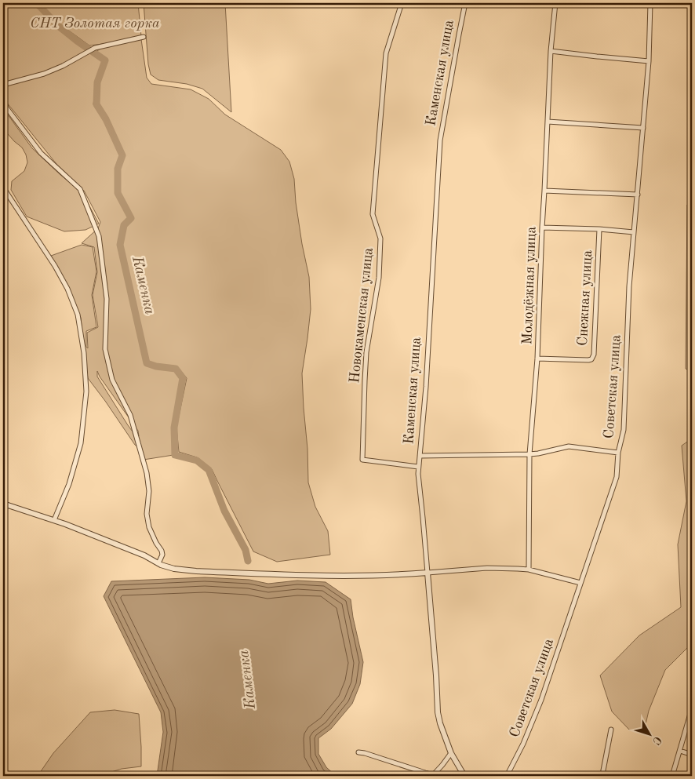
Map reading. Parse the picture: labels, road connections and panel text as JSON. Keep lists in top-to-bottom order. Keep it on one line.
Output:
{"streets":{"street":["Каменская улица","Молодёжная улица","Снежная улица","Новокаменская улица","Советская улица"]},"crossings":[["Каменская улица","Новокаменская улица"],["Молодёжная улица","Снежная улица"]],"water":["Каменка"],"parks":["СНТ Золотая горка"],"north":"bottom right"}
